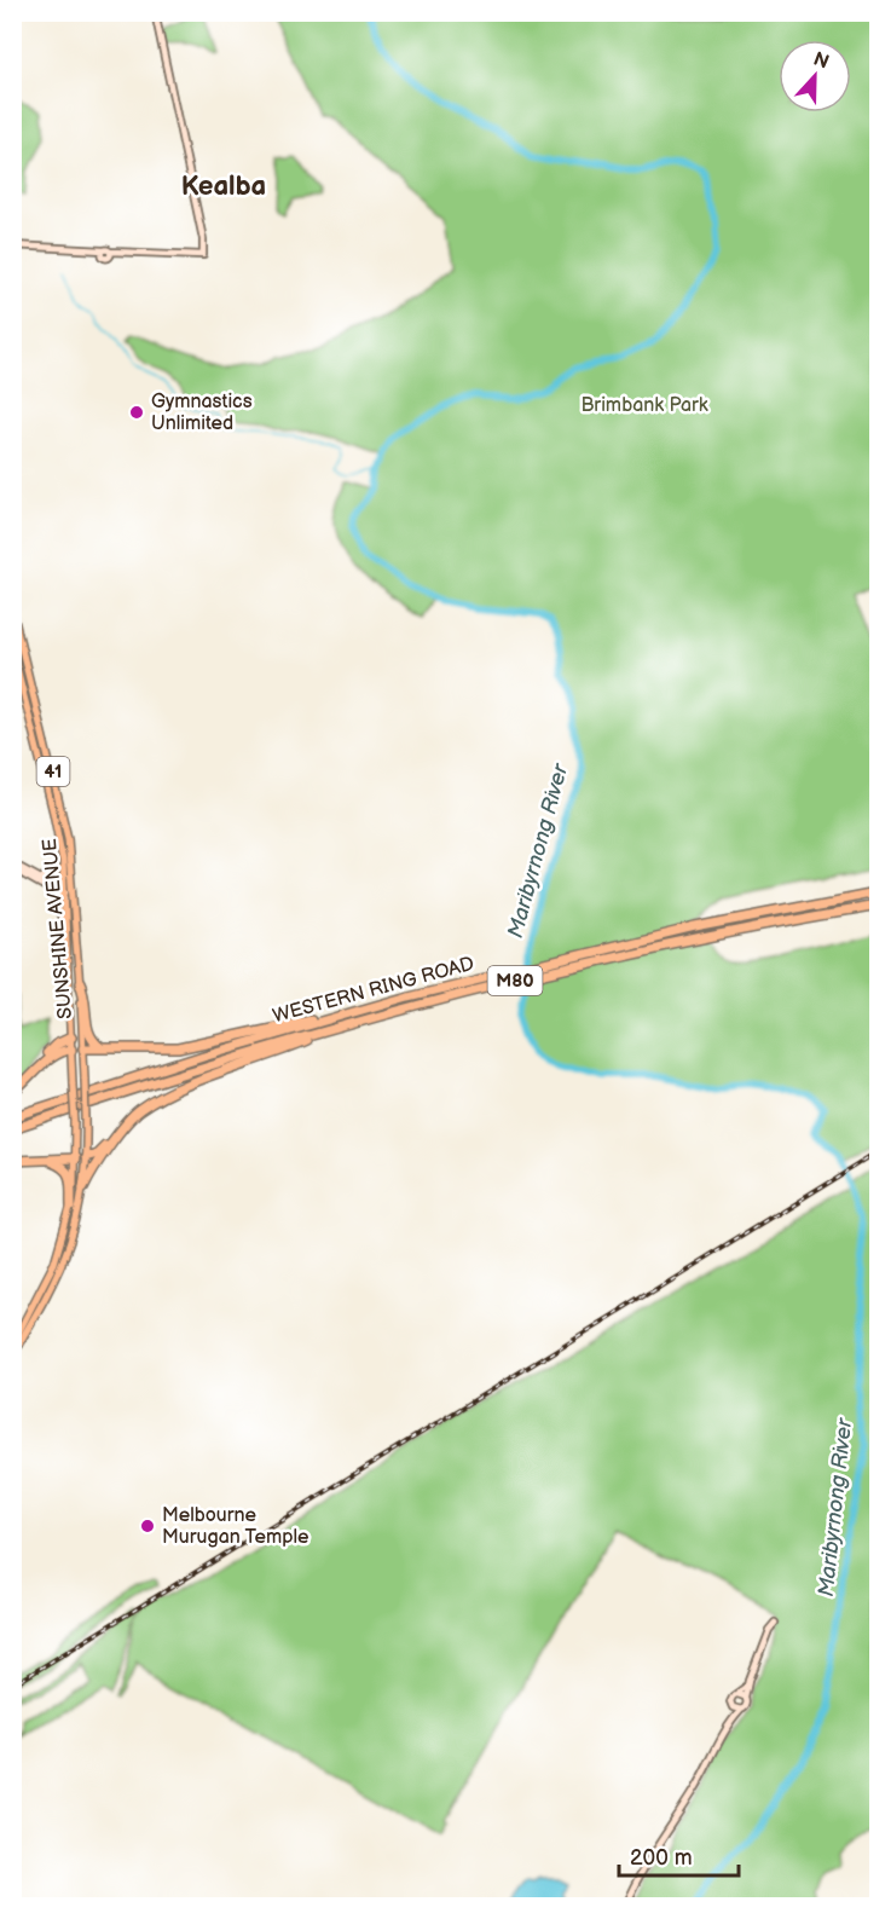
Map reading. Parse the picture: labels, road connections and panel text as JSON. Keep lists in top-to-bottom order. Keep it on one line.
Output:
{"streets":{"highway":["M80","WESTERN RING ROAD"],"main road":["41","SUNSHINE AVENUE"]},"crossings":[["41","SUNSHINE AVENUE"]],"districts":["Kealba"],"water":["Maribyrnong River"],"parks":["Brimbank Park"],"places":["Gymnastics Unlimited","Melbourne Murugan Temple"],"scale_bar":"200 m","north":"top"}
